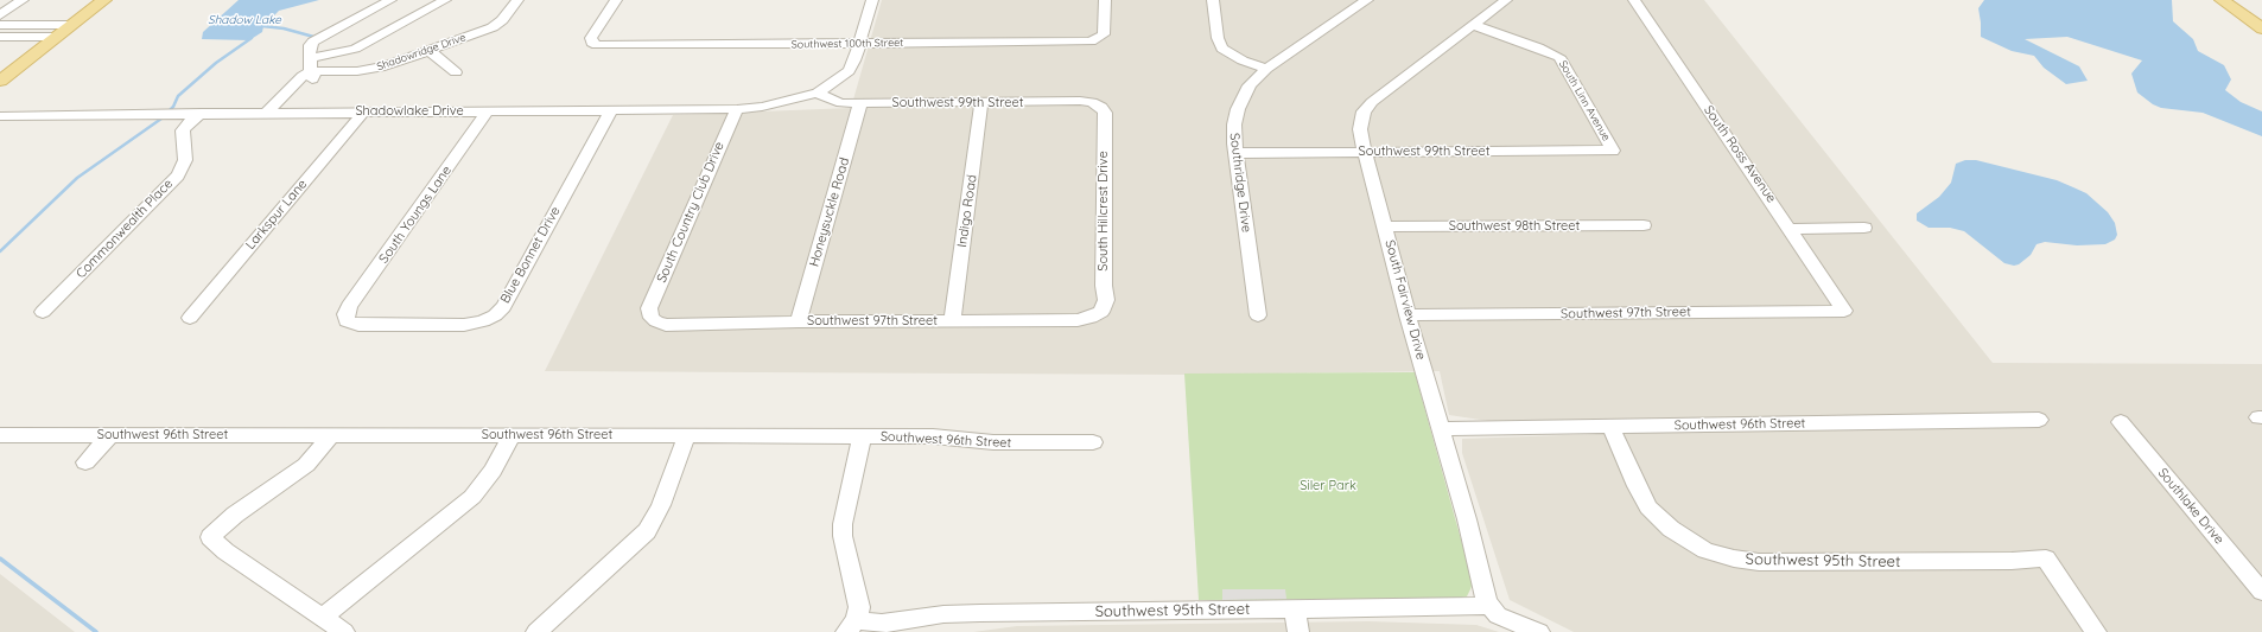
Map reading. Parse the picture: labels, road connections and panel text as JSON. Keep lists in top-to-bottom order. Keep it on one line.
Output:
{"streets":{"street":["Southwest 100th Street","Shadowridge Drive","South Linn Avenue","Southwest 99th Street","Shadowlake Drive","South Ross Avenue","Southridge Drive","Indigo Road","South Hillcrest Drive","South Country Club Drive","Honeysuckle Road","Larkspur Lane","South Youngs Lane","Southwest 98th Street","Commonwealth Place","Blue Bonnet Drive","South Fairview Drive","Southwest 97th Street","Southwest 96th Street","Southlake Drive","Southwest 95th Street"]},"crossings":[["Southwest 100th Street","Shadowlake Drive"],["South Linn Avenue","Southwest 99th Street"],["South Linn Avenue","South Fairview Drive"],["Southwest 99th Street","Shadowlake Drive"],["Southwest 99th Street","Southridge Drive"],["Southwest 99th Street","Indigo Road"],["Southwest 99th Street","South Hillcrest Drive"],["Southwest 99th Street","Honeysuckle Road"],["Southwest 99th Street","South Fairview Drive"],["Shadowlake Drive","South Country Club Drive"],["Shadowlake Drive","Larkspur Lane"],["Shadowlake Drive","South Youngs Lane"],["Shadowlake Drive","Commonwealth Place"],["Shadowlake Drive","Blue Bonnet Drive"],["South Ross Avenue","Southwest 97th Street"],["Indigo Road","Southwest 97th Street"],["South Hillcrest Drive","Southwest 97th Street"],["South Country Club Drive","Southwest 97th Street"],["Honeysuckle Road","Southwest 97th Street"],["South Youngs Lane","Blue Bonnet Drive"],["Southwest 98th Street","South Fairview Drive"],["South Fairview Drive","Southwest 97th Street"],["South Fairview Drive","Southwest 96th Street"],["South Fairview Drive","Southwest 95th Street"],["Southwest 96th Street","Southwest 95th Street"]],"water":["Shadow Lake"],"parks":["Siler Park"]}
